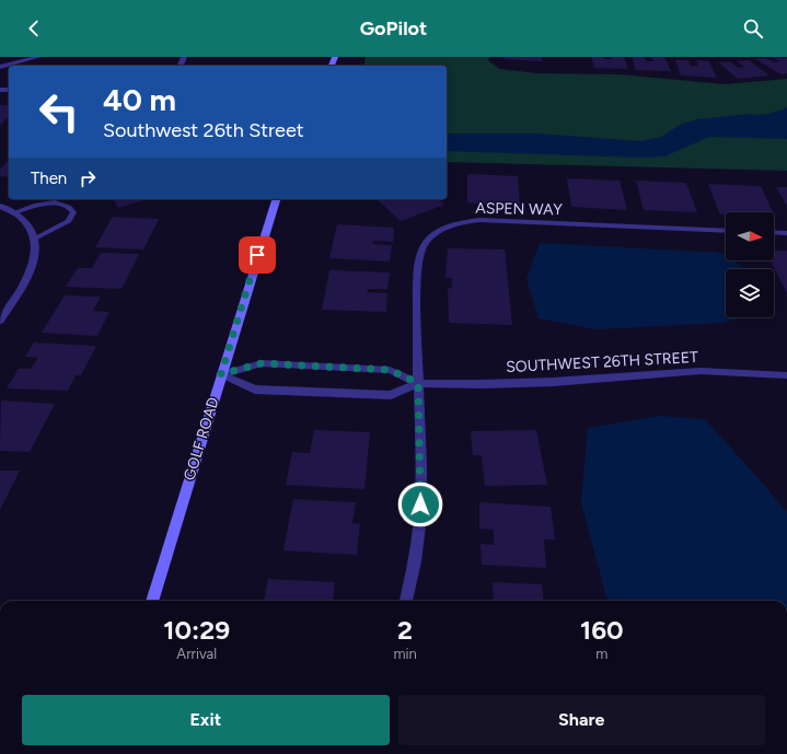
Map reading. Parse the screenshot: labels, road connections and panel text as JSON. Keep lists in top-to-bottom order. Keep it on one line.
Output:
{"streets":{"street":["ASPEN WAY","SOUTHWEST 26TH STREET","GOLF ROAD"]},"crossings":[["ASPEN WAY","SOUTHWEST 26TH STREET"],["SOUTHWEST 26TH STREET","GOLF ROAD"]],"north":"right","page":{"header":"GoPilot","turn":["40 m","Southwest 26th Street"],"then":"Then","eta":["10:29","Arrival","2","min","160","m"],"buttons":["Exit","Share"]}}
